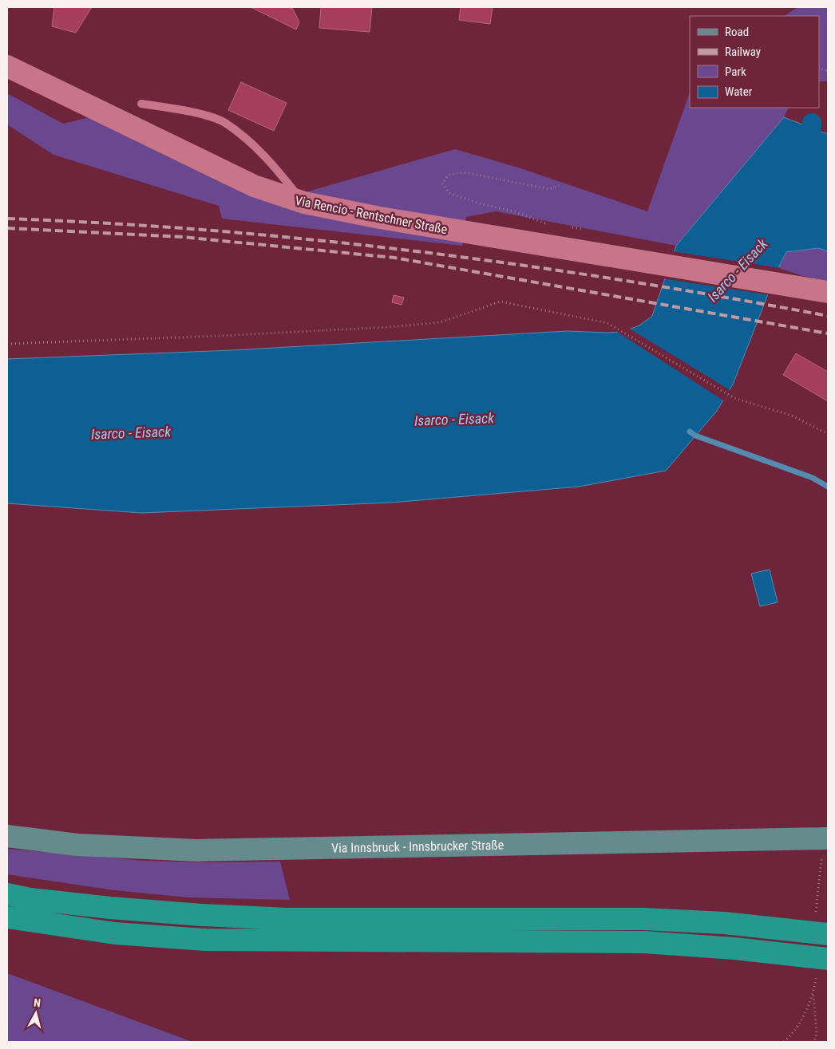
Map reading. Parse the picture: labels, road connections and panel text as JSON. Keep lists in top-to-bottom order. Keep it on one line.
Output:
{"streets":{"main road":["Via Rencio - Rentschner Straße","Via Innsbruck - Innsbrucker Straße"]},"water":["Isarco - Eisack"],"legend":["Road","Railway","Park","Water"],"north":"top"}
